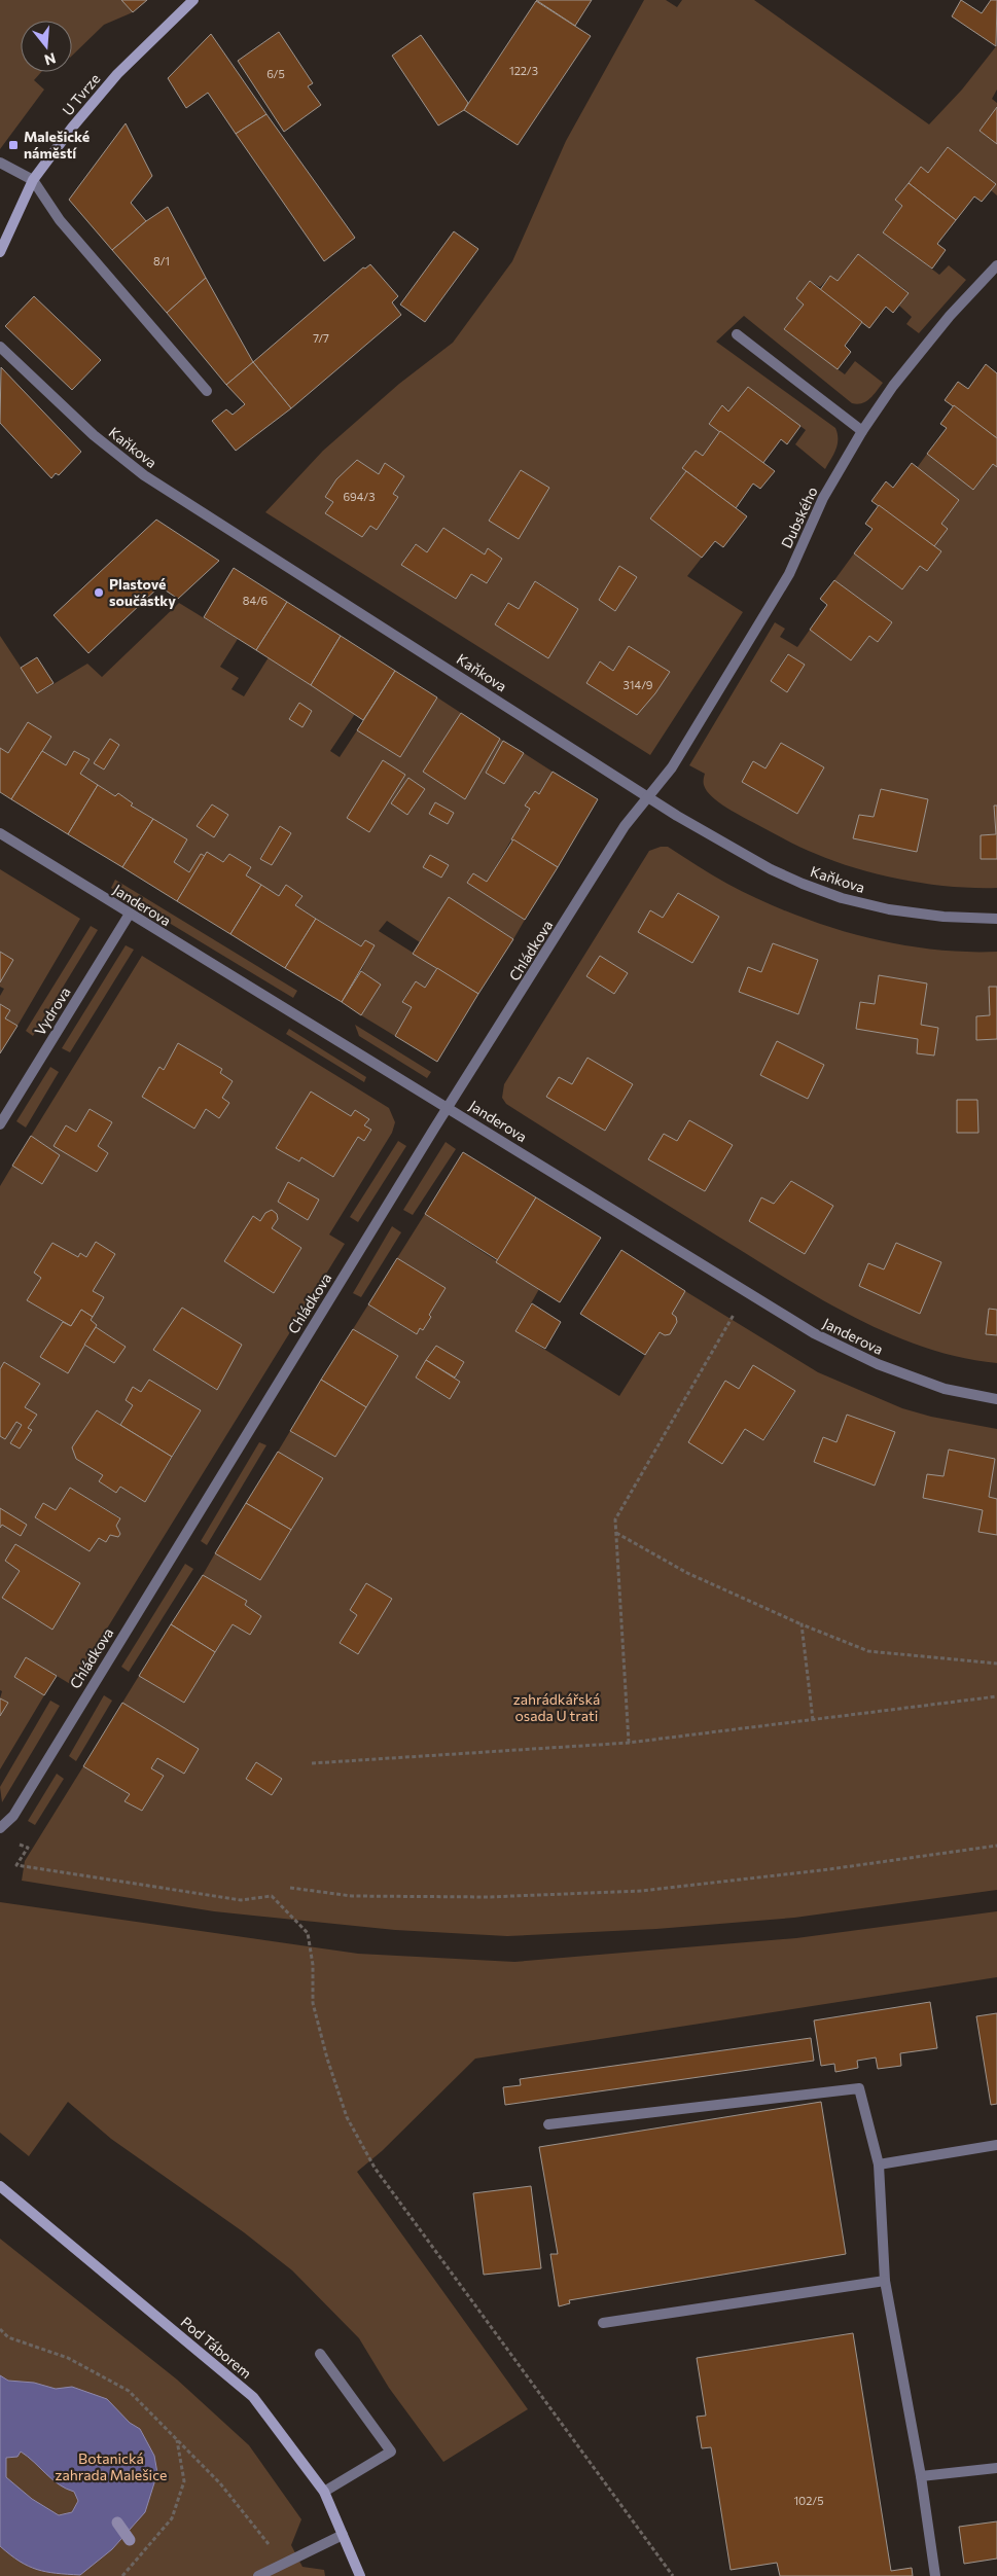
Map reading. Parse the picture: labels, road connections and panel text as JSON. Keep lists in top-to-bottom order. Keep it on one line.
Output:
{"streets":{"main road":["U Tvrze","Pod Táborem"],"street":["Kaňkova","Dubského","Janderova","Chládkova","Vydrova"]},"crossings":[["Kaňkova","Dubského"],["Kaňkova","Chládkova"],["Dubského","Chládkova"],["Janderova","Chládkova"],["Janderova","Vydrova"]],"parks":["zahrádkářská osada U trati","Botanická zahrada Malešice"],"places":{"transit":["Malešické náměstí"],"other":["Plastové součástky"]},"house_numbers":["122/3","6/5","8/1","7/7","694/3","84/6","314/9","102/5"],"north":"bottom"}
